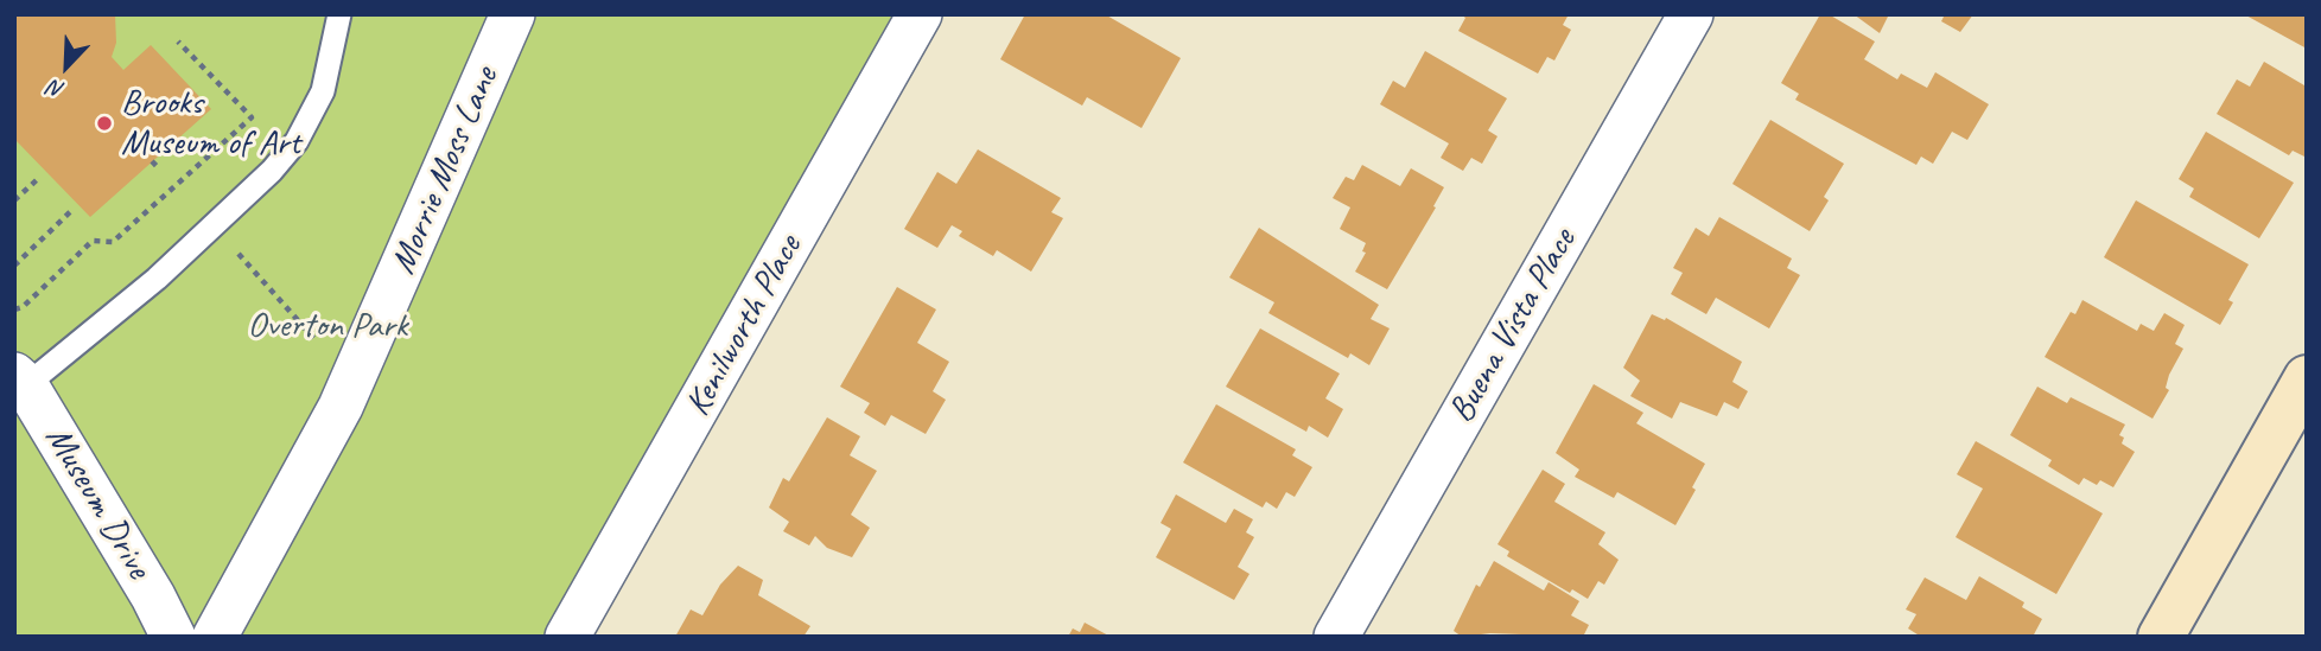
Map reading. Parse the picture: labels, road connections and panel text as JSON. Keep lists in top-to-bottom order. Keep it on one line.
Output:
{"streets":{"street":["Morrie Moss Lane","Kenilworth Place","Buena Vista Place","Museum Drive"]},"parks":["Overton Park"],"places":["Brooks Museum of Art"],"north":"bottom left"}
